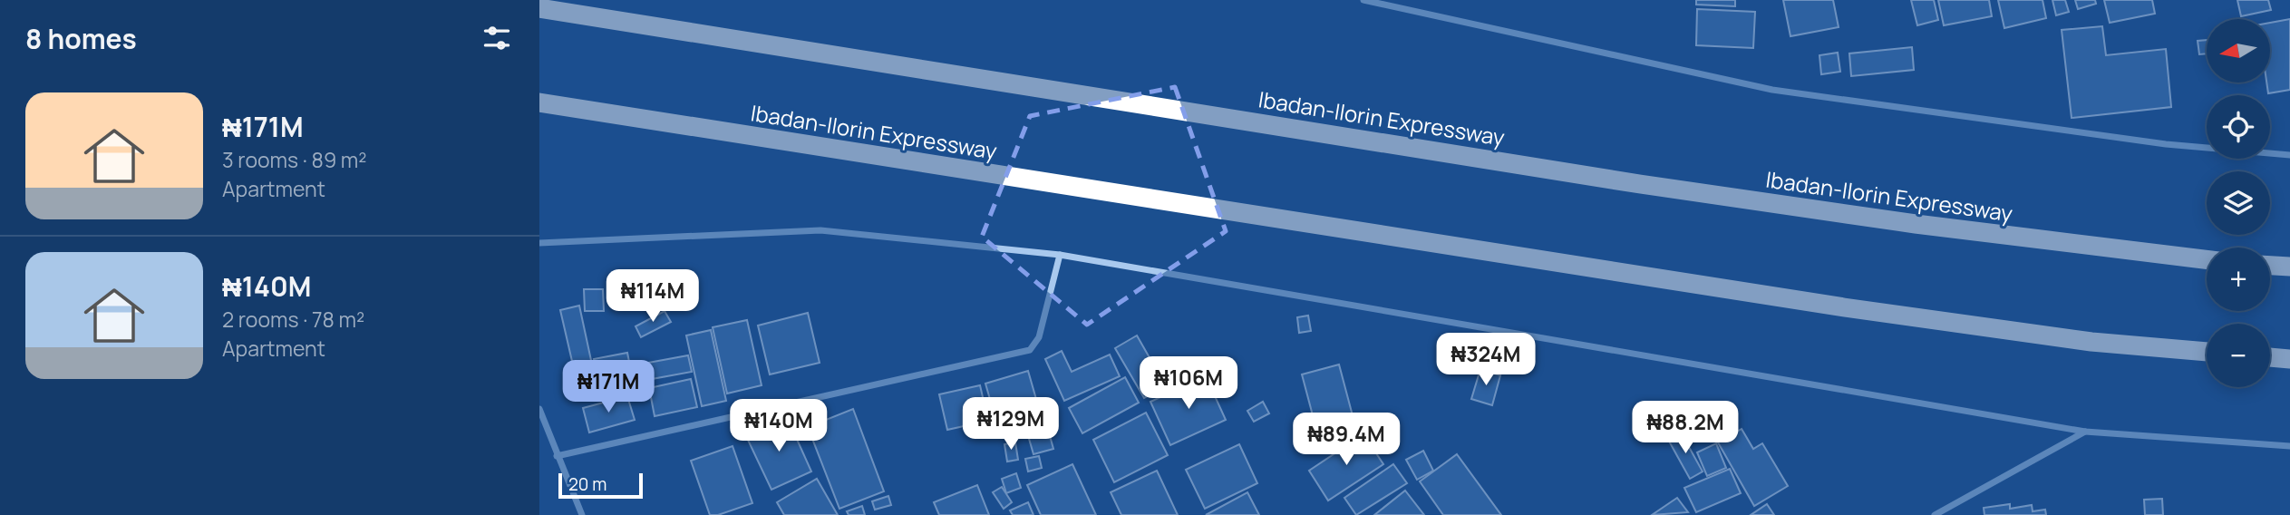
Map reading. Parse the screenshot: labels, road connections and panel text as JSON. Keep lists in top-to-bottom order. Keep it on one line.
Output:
{"streets":{"highway":["Ibadan-Ilorin Expressway"]},"scale_bar":"20 m","north":"left","page":{"heading":"8 homes","map_buttons":["+","−"],"list":[{"name":"₦171M","note":"3 rooms · 89 m² · Apartment"},{"name":"₦140M","note":"2 rooms · 78 m² · Apartment"}],"price":["₦114M","₦324M","₦106M","₦171M","₦129M","₦140M","₦88.2M","₦89.4M"],"scale":"20 m"}}
